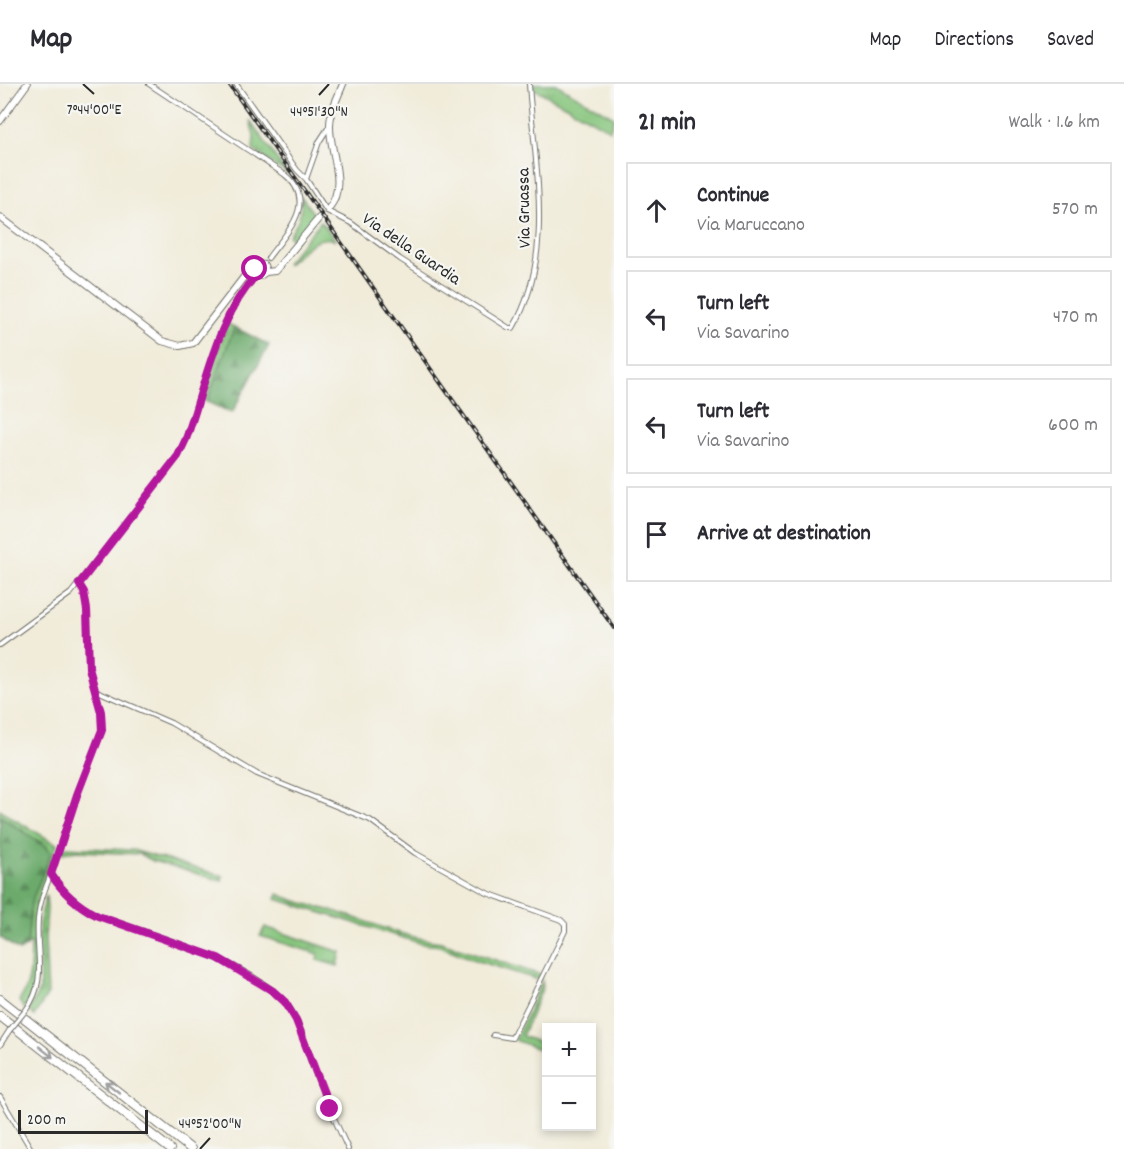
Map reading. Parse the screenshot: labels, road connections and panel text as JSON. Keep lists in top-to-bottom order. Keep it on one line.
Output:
{"streets":{"street":["Via Gruassa","Via della Guardia"]},"crossings":[["Via Gruassa","Via della Guardia"]],"scale_bar":"200 m","page":{"header":"Map","nav":["Map","Directions","Saved"],"heading":["21 min","Walk · 1.6 km"],"list":[["Continue","Via Maruccano","570 m"],["Turn left","Via Savarino","470 m"],["Turn left","Via Savarino","600 m"],"Arrive at destination"],"map_buttons":["+","−"],"scale":"200 m"},"coordinates":["7°44'00\"E","44°51'30\"N","44°52'00\"N"]}
